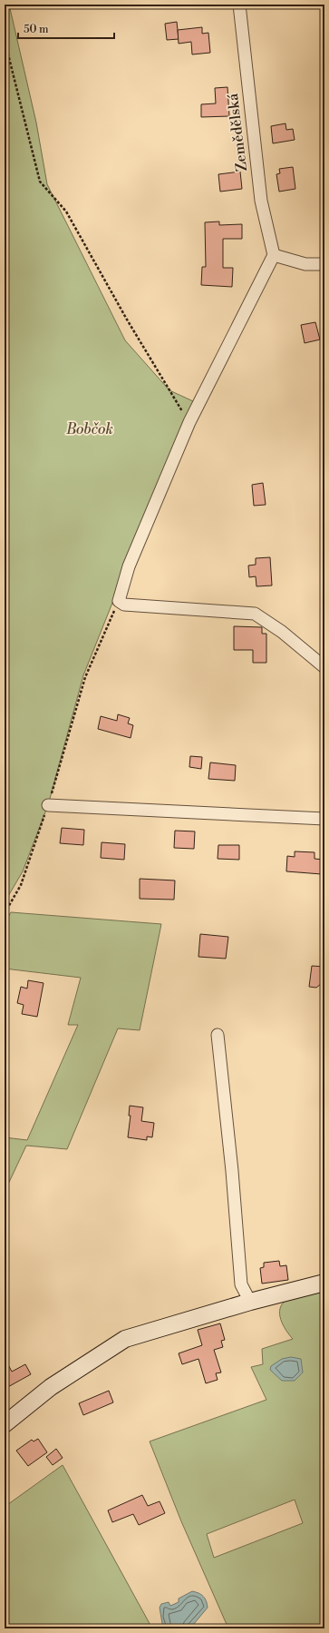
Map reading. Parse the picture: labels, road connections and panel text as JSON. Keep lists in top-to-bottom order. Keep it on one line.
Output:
{"streets":{"street":["Zemědělská"]},"parks":["Bobčok"],"scale_bar":"50 m"}
